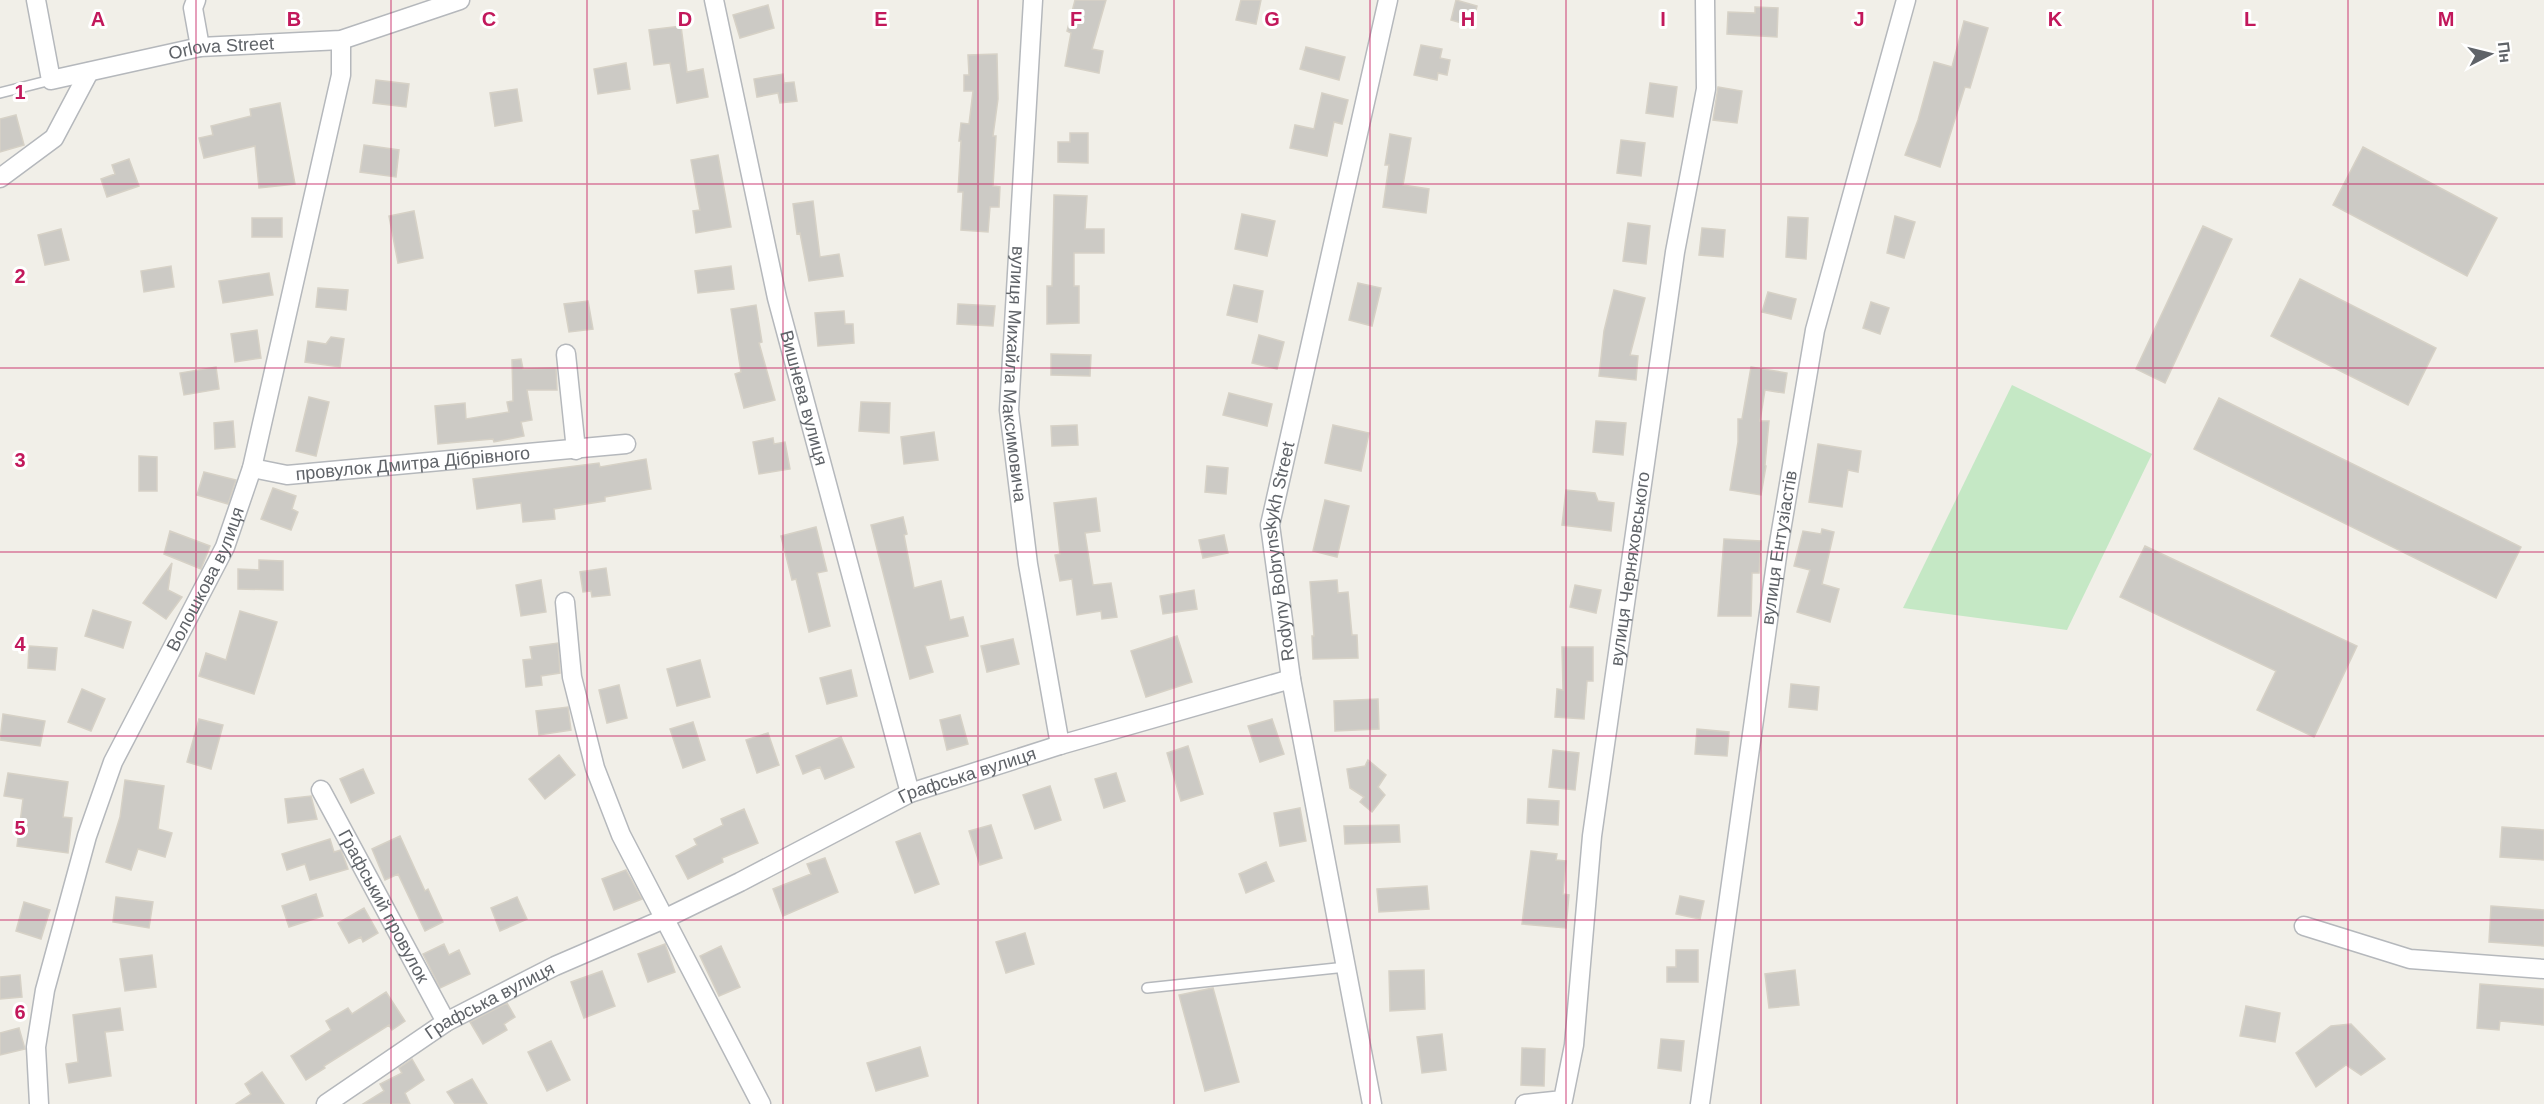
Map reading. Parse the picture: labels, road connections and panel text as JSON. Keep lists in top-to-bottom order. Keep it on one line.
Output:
{"streets":{"street":["Orlova Street","вулиця Михайла Максимовича","Вишнева вулиця","провулок Дмитра Дібрівного","вулиця Ентузіастів","Rodyny Bobrynskykh Street","вулиця Черняховського","Волошкова вулиця","Графська вулиця","Графський провулок"]},"crossings":[["Orlova Street","Волошкова вулиця"],["вулиця Михайла Максимовича","Графська вулиця"],["Вишнева вулиця","Графська вулиця"],["провулок Дмитра Дібрівного","Волошкова вулиця"],["Rodyny Bobrynskykh Street","Графська вулиця"],["Графська вулиця","Графський провулок"]],"north":"right","grid":{"columns":["A","B","C","D","E","F","G","H","I","J","K","L","M"],"rows":["1","2","3","4","5","6"]}}
